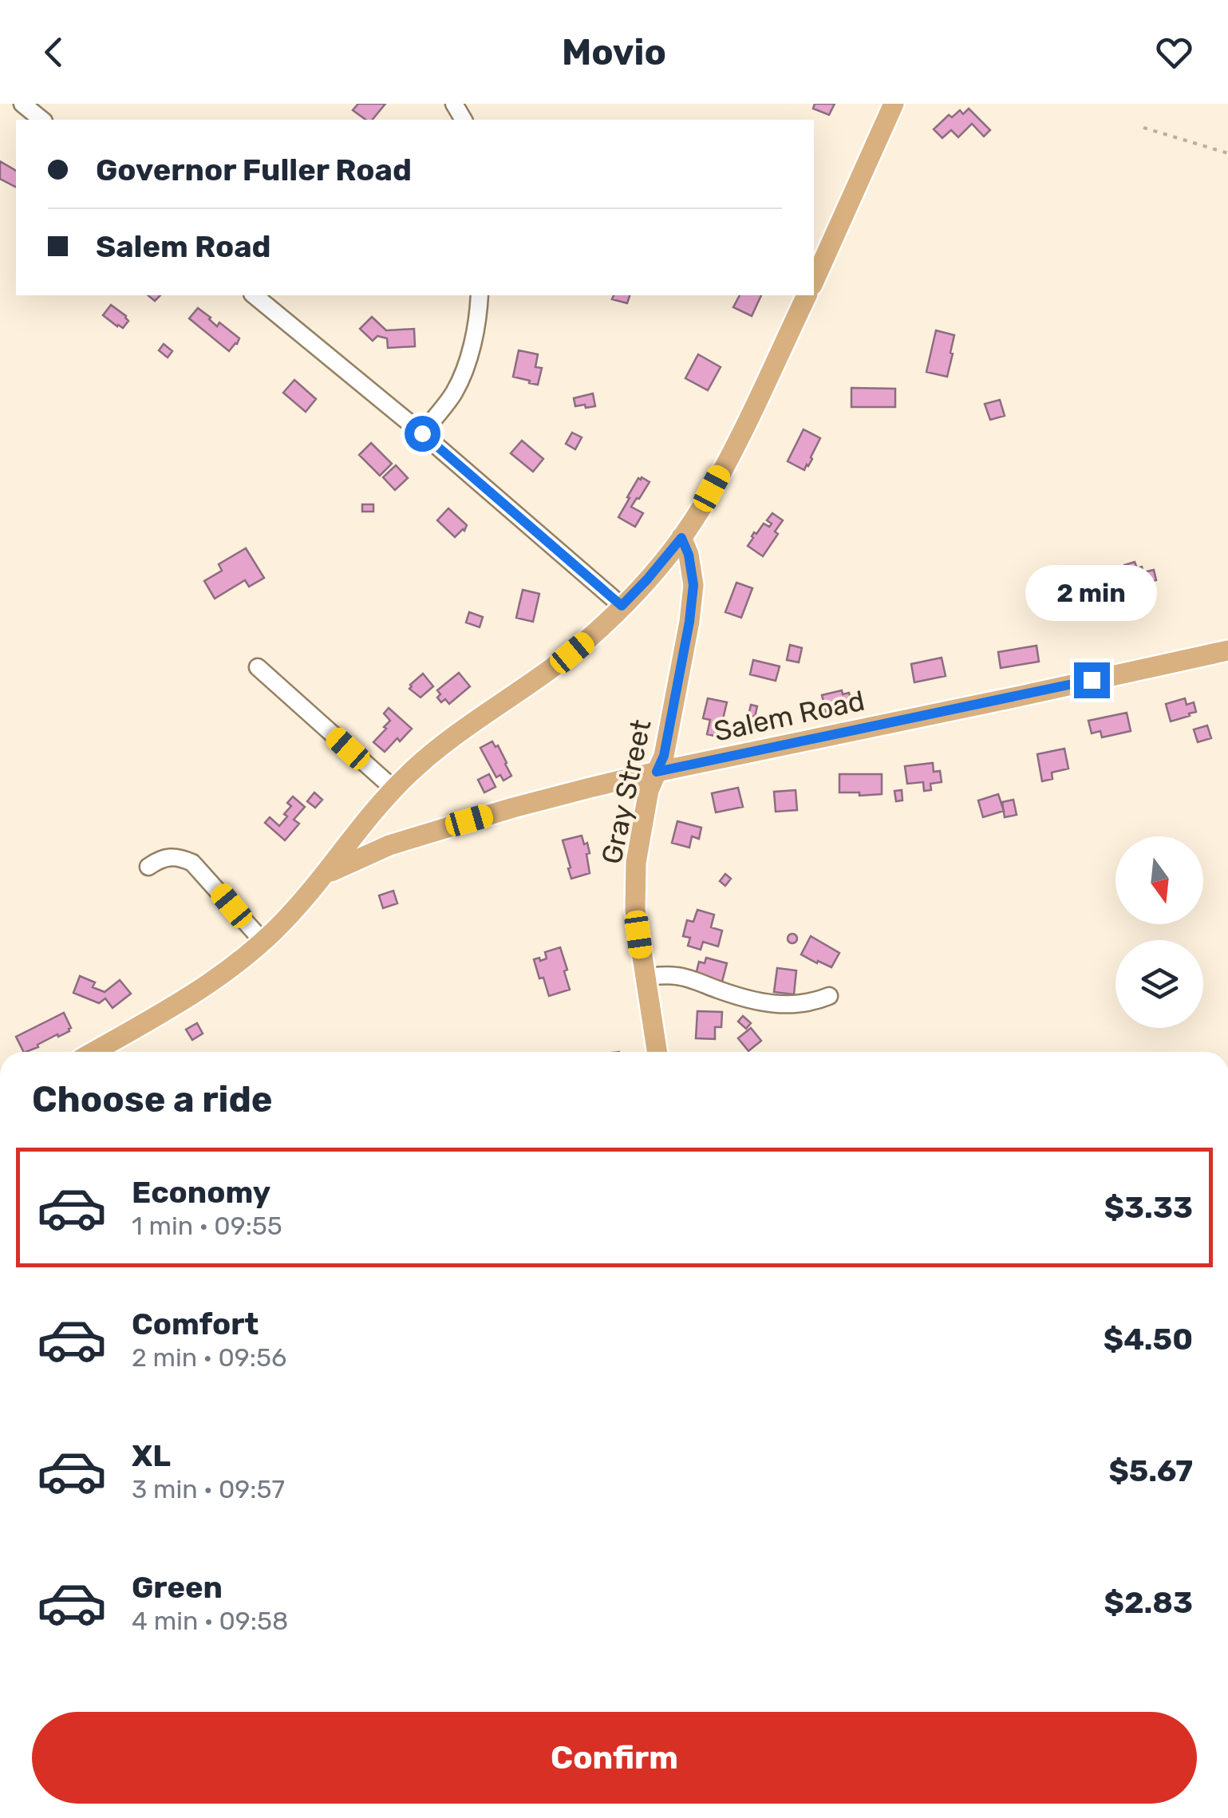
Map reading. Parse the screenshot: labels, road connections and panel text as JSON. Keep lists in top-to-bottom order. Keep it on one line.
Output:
{"streets":{"main road":["Salem Road","Gray Street"]},"crossings":[["Salem Road","Gray Street"]],"north":"bottom","page":{"header":"Movio","banner":["Governor Fuller Road","Salem Road"],"bubble":"2 min","heading":"Choose a ride","list":[{"name":"Economy","note":"1 min · 09:55","value":"$3.33"},{"name":"Comfort","note":"2 min · 09:56","value":"$4.50"},{"name":"XL","note":"3 min · 09:57","value":"$5.67"},{"name":"Green","note":"4 min · 09:58","value":"$2.83"}],"buttons":"Confirm"}}
